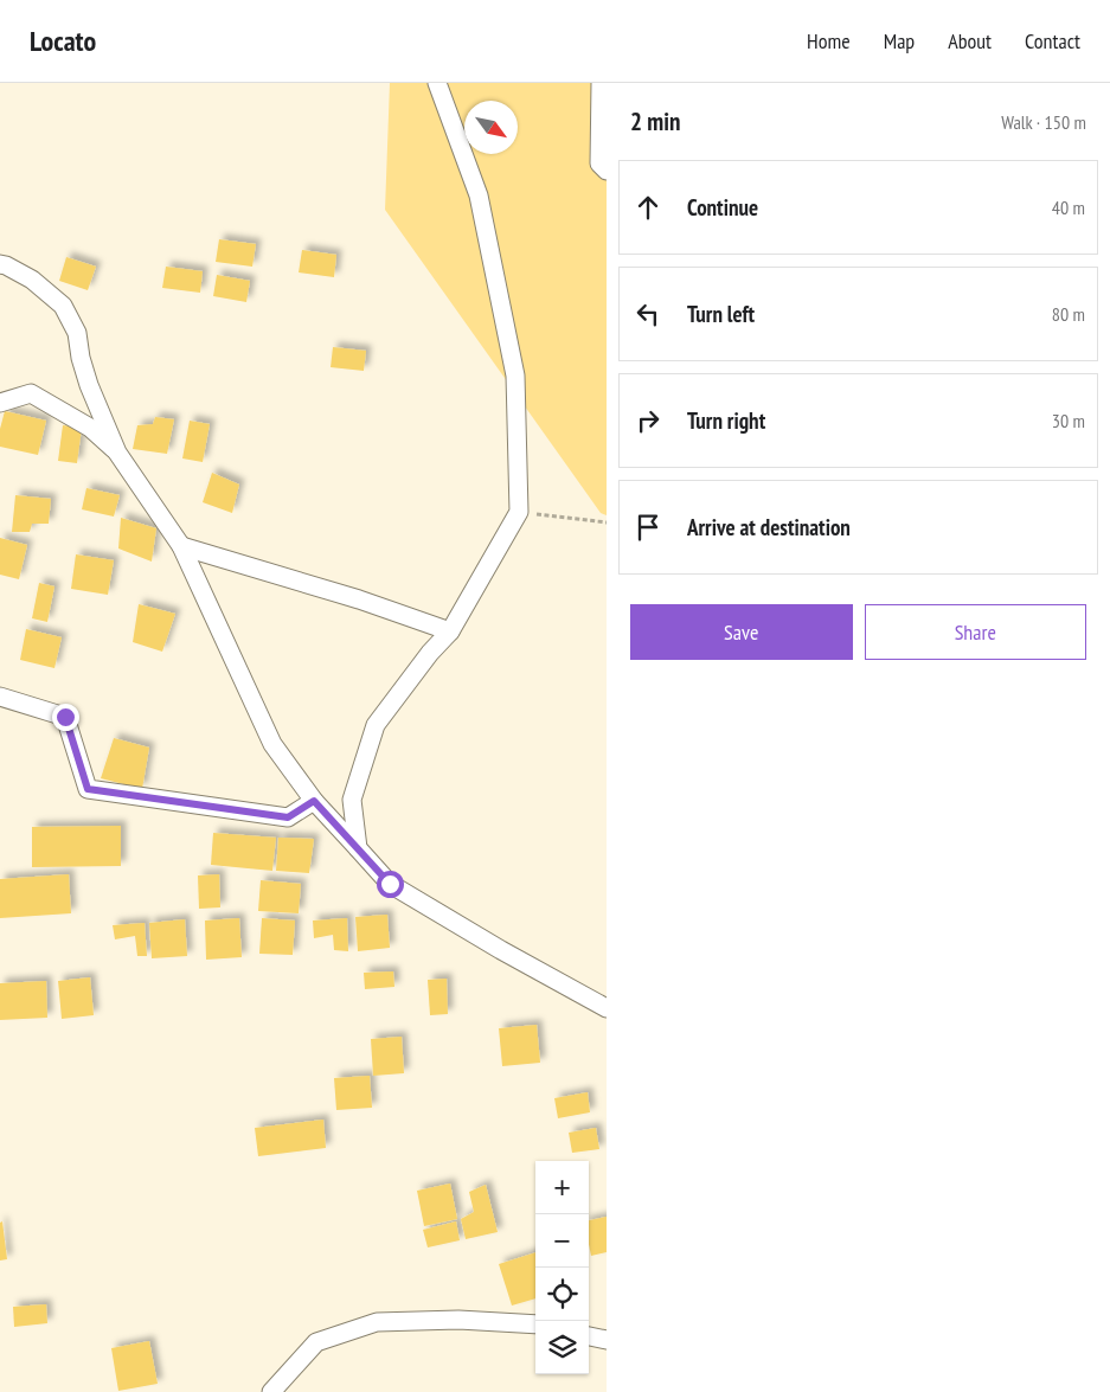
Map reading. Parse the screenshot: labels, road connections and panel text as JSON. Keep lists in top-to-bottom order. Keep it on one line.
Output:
{"north":"bottom right","page":{"header":"Locato","nav":["Home","Map","About","Contact"],"heading":["2 min","Walk · 150 m"],"list":[["Continue","40 m"],["Turn left","80 m"],["Turn right","30 m"],"Arrive at destination"],"buttons":["Save","Share"],"map_buttons":["+","−"]}}
